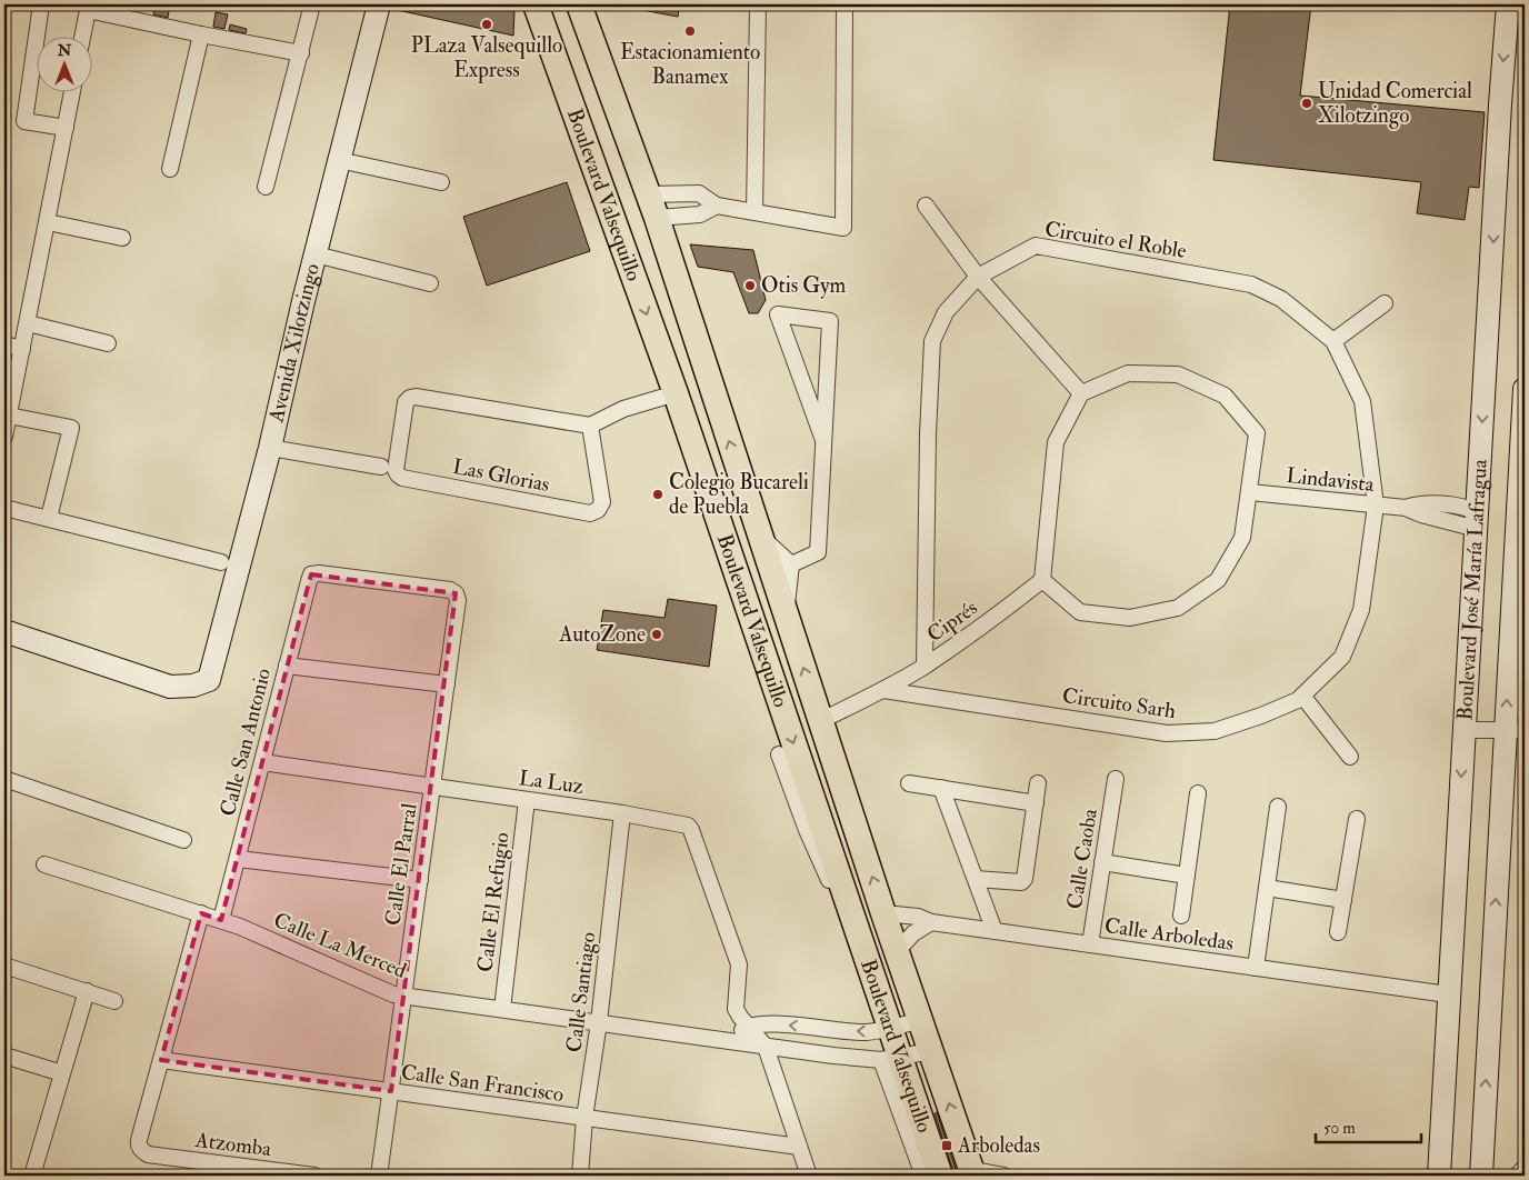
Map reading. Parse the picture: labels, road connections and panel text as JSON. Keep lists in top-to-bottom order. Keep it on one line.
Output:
{"streets":{"main road":["Boulevard Valsequillo","Avenida Xilotzingo","Boulevard José María Lafragua"],"street":["Circuito el Roble","Las Glorias","Lindavista","Ciprés","Circuito Sarh","Calle San Antonio","La Luz","Calle Caoba","Calle El Parral","Calle El Refugio","Calle Arboledas","Calle La Merced","Calle Santiago","Calle San Francisco","Atzomba"]},"crossings":[["Boulevard Valsequillo","Calle Arboledas"],["Boulevard Valsequillo","Calle La Merced"],["Circuito el Roble","Lindavista"],["Circuito el Roble","Ciprés"],["Circuito el Roble","Circuito Sarh"],["Lindavista","Boulevard José María Lafragua"],["Lindavista","Circuito Sarh"],["Boulevard José María Lafragua","Calle Arboledas"],["Ciprés","Circuito Sarh"],["Calle San Antonio","La Luz"],["Calle San Antonio","Calle El Parral"],["Calle San Antonio","Calle La Merced"],["La Luz","Calle El Parral"],["La Luz","Calle El Refugio"],["La Luz","Calle Santiago"],["Calle Caoba","Calle Arboledas"],["Calle El Parral","Calle La Merced"],["Calle El Parral","Calle San Francisco"],["Calle El Refugio","Calle La Merced"],["Calle La Merced","Calle Santiago"],["Calle Santiago","Calle San Francisco"],["Calle San Francisco","Atzomba"]],"places":{"other":["PLaza Valsequillo Express","Estacionamiento Banamex","Unidad Comercial Xilotzingo","Otis Gym","Colegio Bucareli de Puebla","AutoZone"],"transit":["Arboledas"]},"scale_bar":"50 m","north":"top"}
